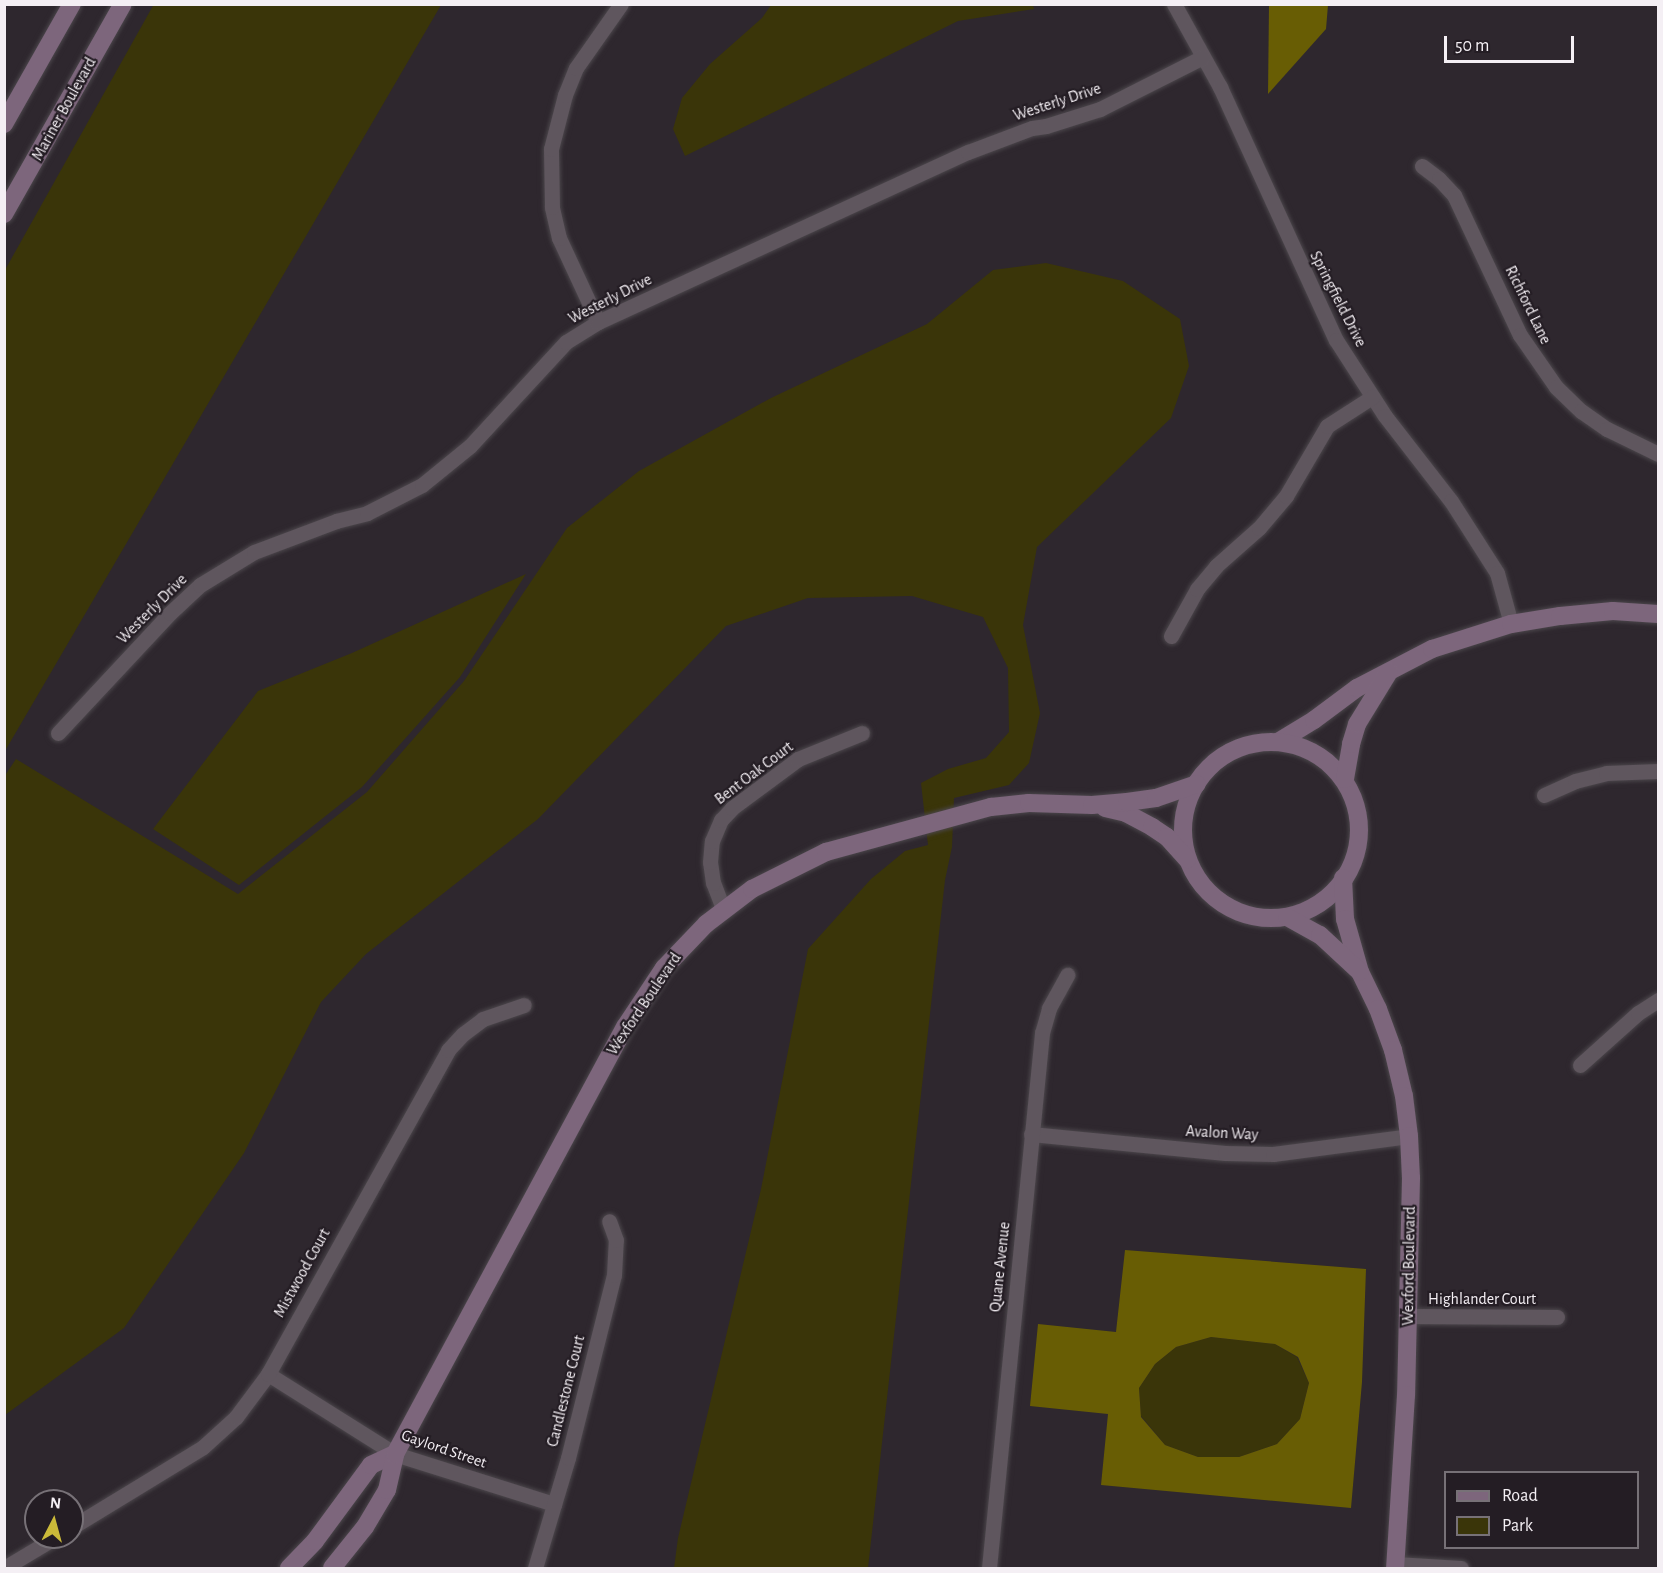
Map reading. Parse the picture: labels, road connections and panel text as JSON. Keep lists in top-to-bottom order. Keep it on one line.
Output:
{"streets":{"street":["Westerly Drive","Mariner Boulevard","Springfield Drive","Richford Lane","Bent Oak Court","Wexford Boulevard","Avalon Way","Quane Avenue","Mistwood Court","Highlander Court","Candlestone Court","Gaylord Street"]},"crossings":[["Westerly Drive","Springfield Drive"],["Bent Oak Court","Wexford Boulevard"],["Wexford Boulevard","Avalon Way"],["Wexford Boulevard","Highlander Court"],["Wexford Boulevard","Gaylord Street"],["Avalon Way","Quane Avenue"],["Mistwood Court","Gaylord Street"],["Candlestone Court","Gaylord Street"]],"legend":["Road","Park"],"scale_bar":"50 m","north":"top"}
